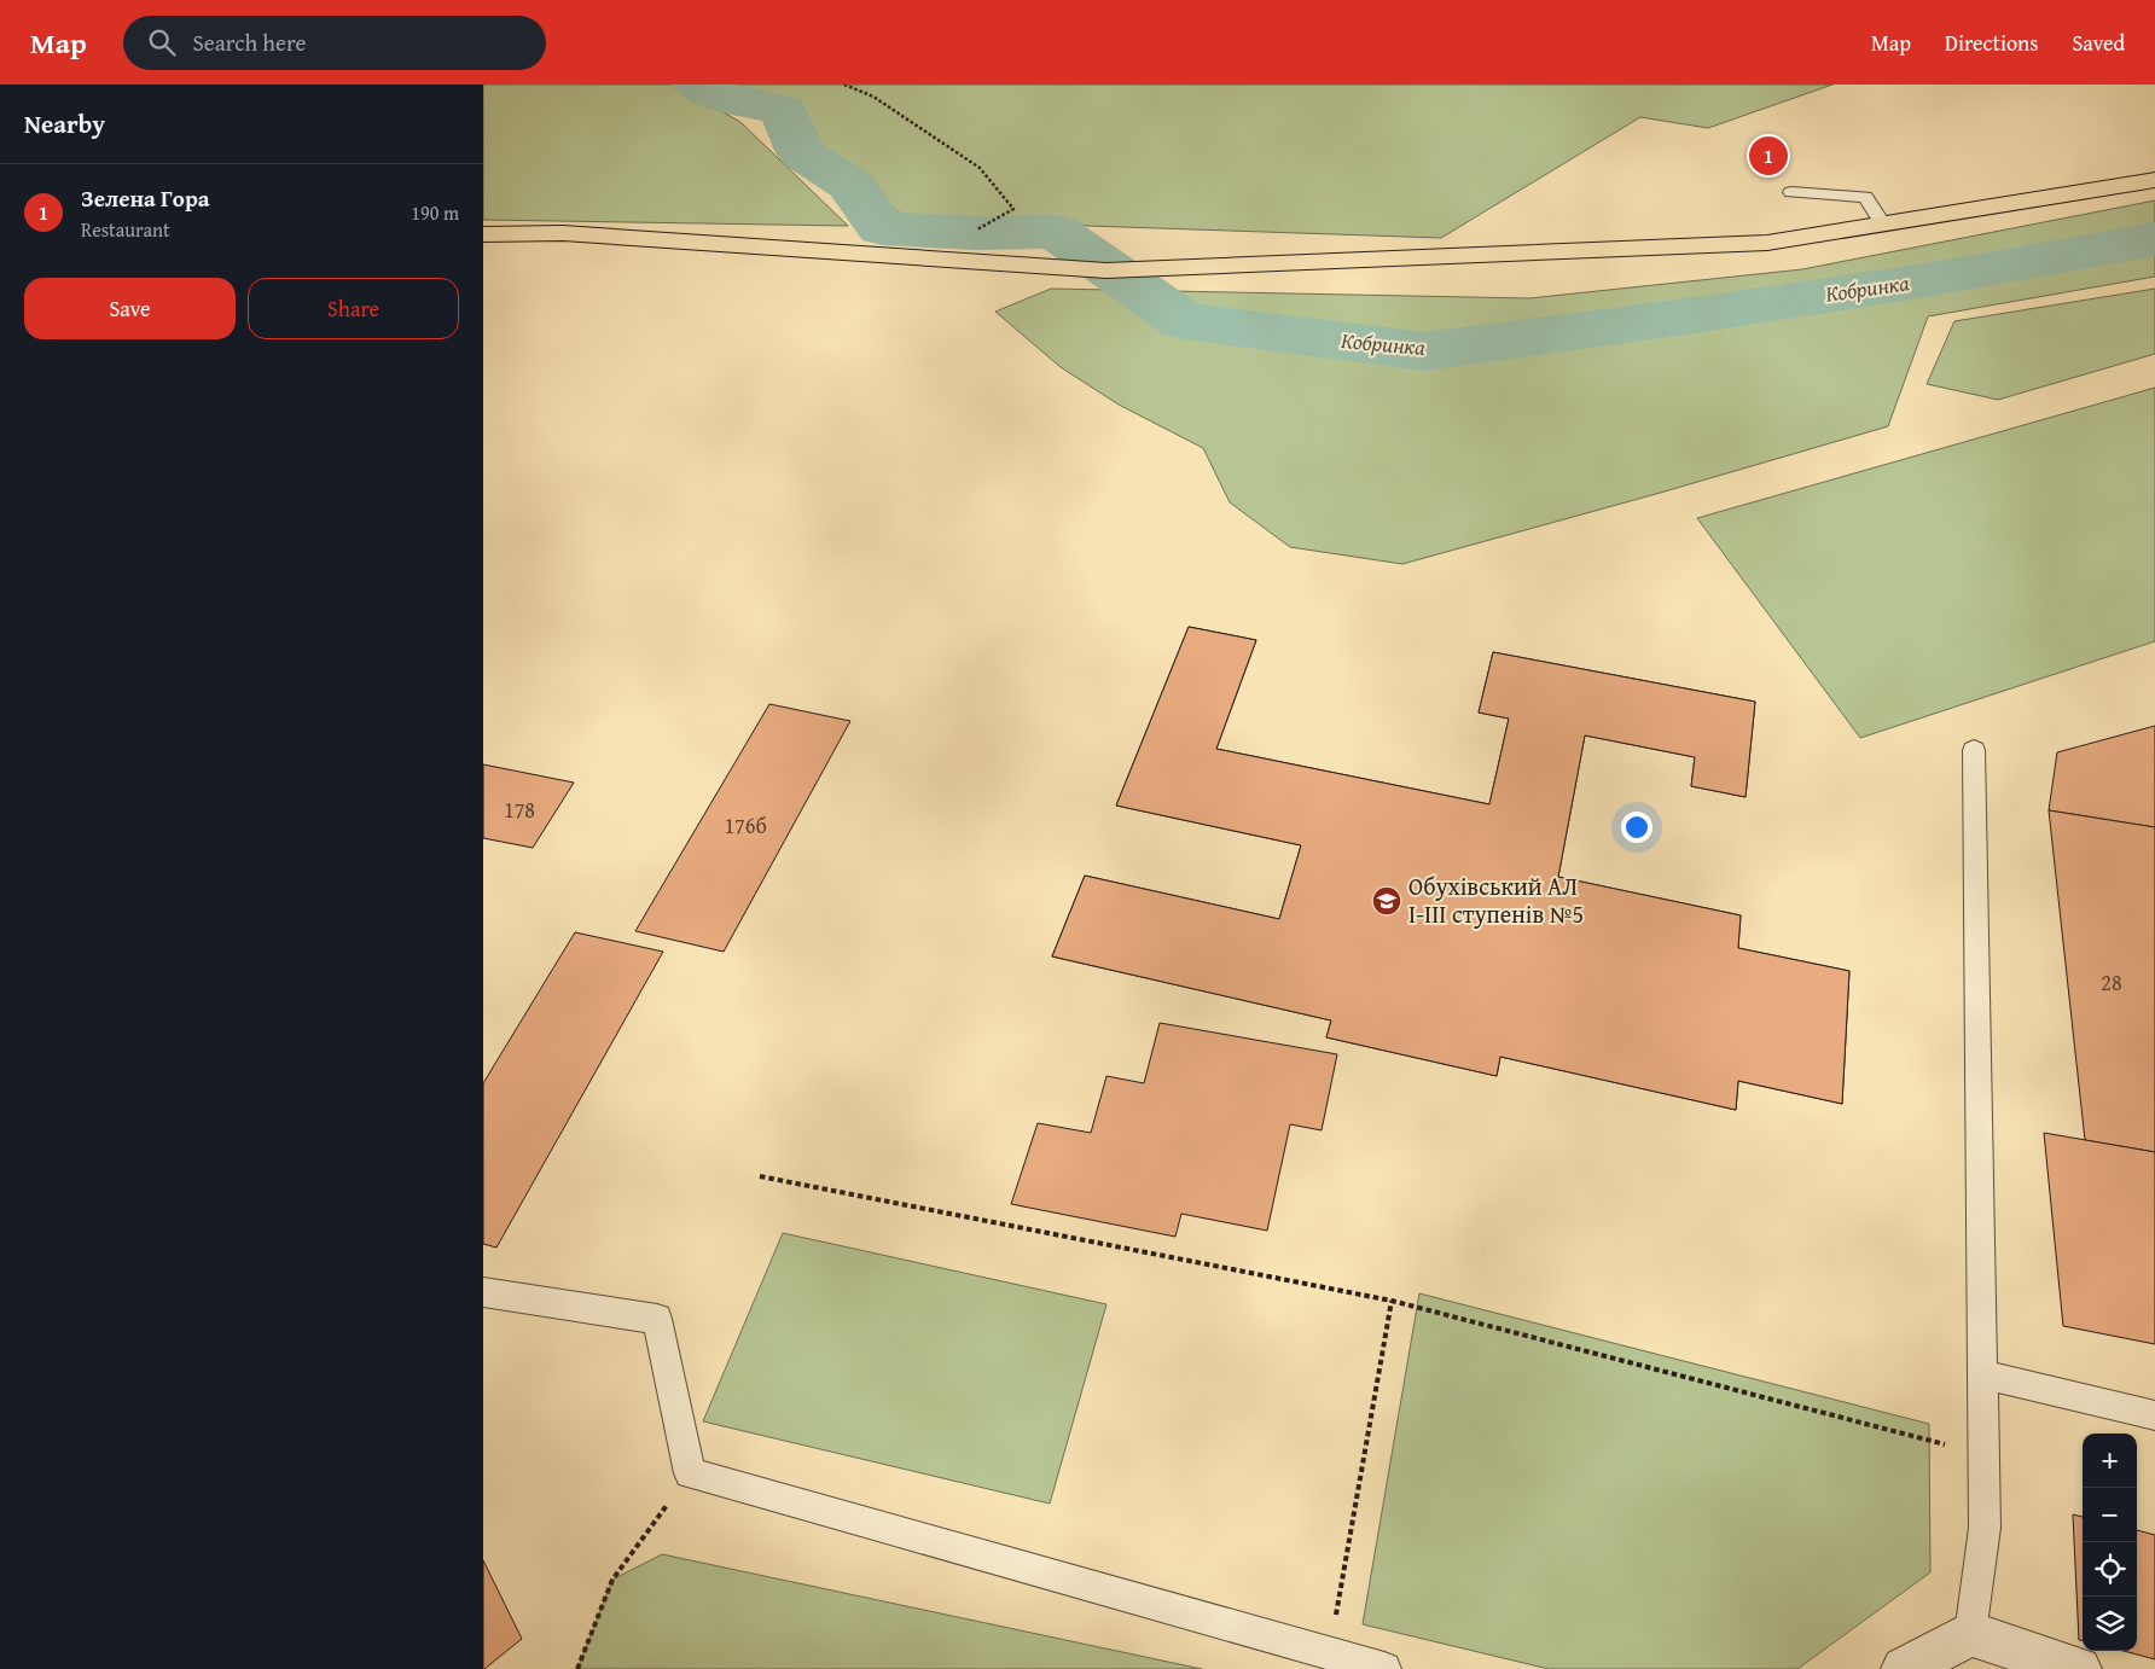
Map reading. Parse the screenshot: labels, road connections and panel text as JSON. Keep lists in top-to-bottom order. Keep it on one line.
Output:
{"water":["Кобринка"],"places":{"school or university":["Обухівський АЛ І-ІІІ ступенів №5"]},"house_numbers":["178","176б","28"],"page":{"header":"Map","search":"Search here","nav":["Map","Directions","Saved"],"heading":"Nearby","pins":"1","list":[{"mark":"1","name":"Зелена Гора","note":"Restaurant","value":"190 m"}],"buttons":["Save","Share"],"map_buttons":["+","−"]}}
